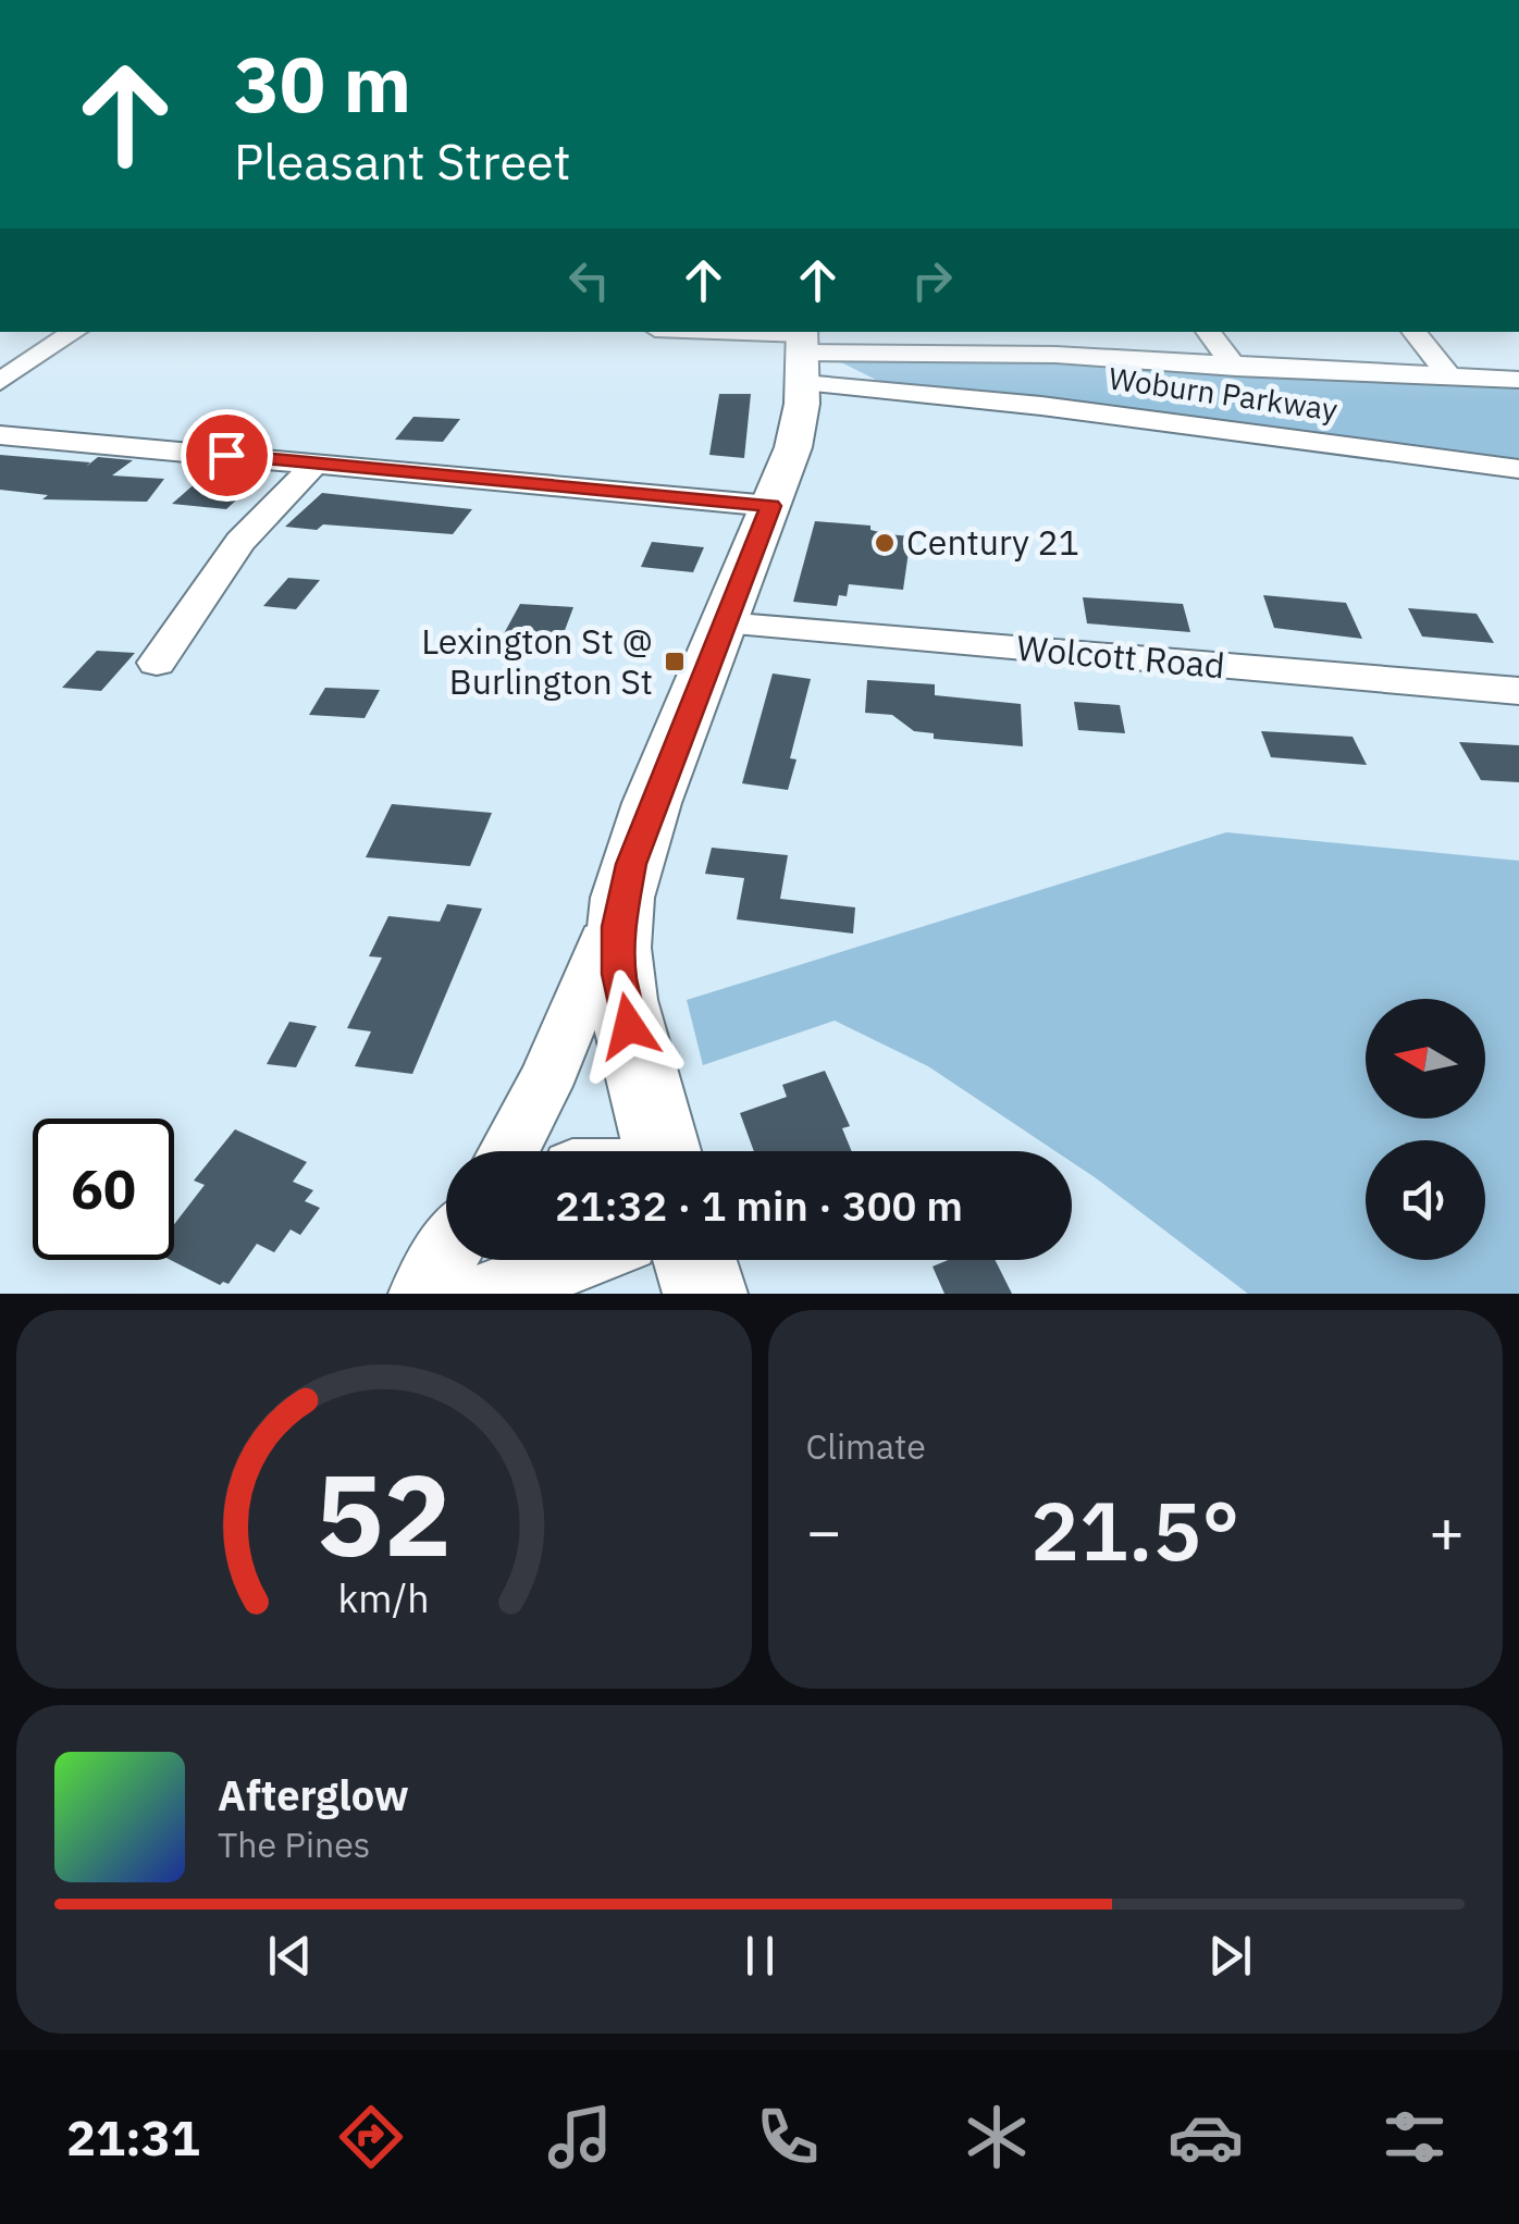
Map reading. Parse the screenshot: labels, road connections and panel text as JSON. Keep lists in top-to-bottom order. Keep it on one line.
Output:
{"streets":{"street":["Woburn Parkway","Wolcott Road"]},"places":{"other":["Century 21"],"transit":["Lexington St @ Burlington St"]},"north":"left","page":{"turn":["30 m","Pleasant Street"],"limit":"60","trip":"21:32 · 1 min · 300 m","tile":"Climate","heat":["−","21.5°","+"],"song":["Afterglow","The Pines"],"tabs":"21:31","gauge":["52","km/h"]}}
